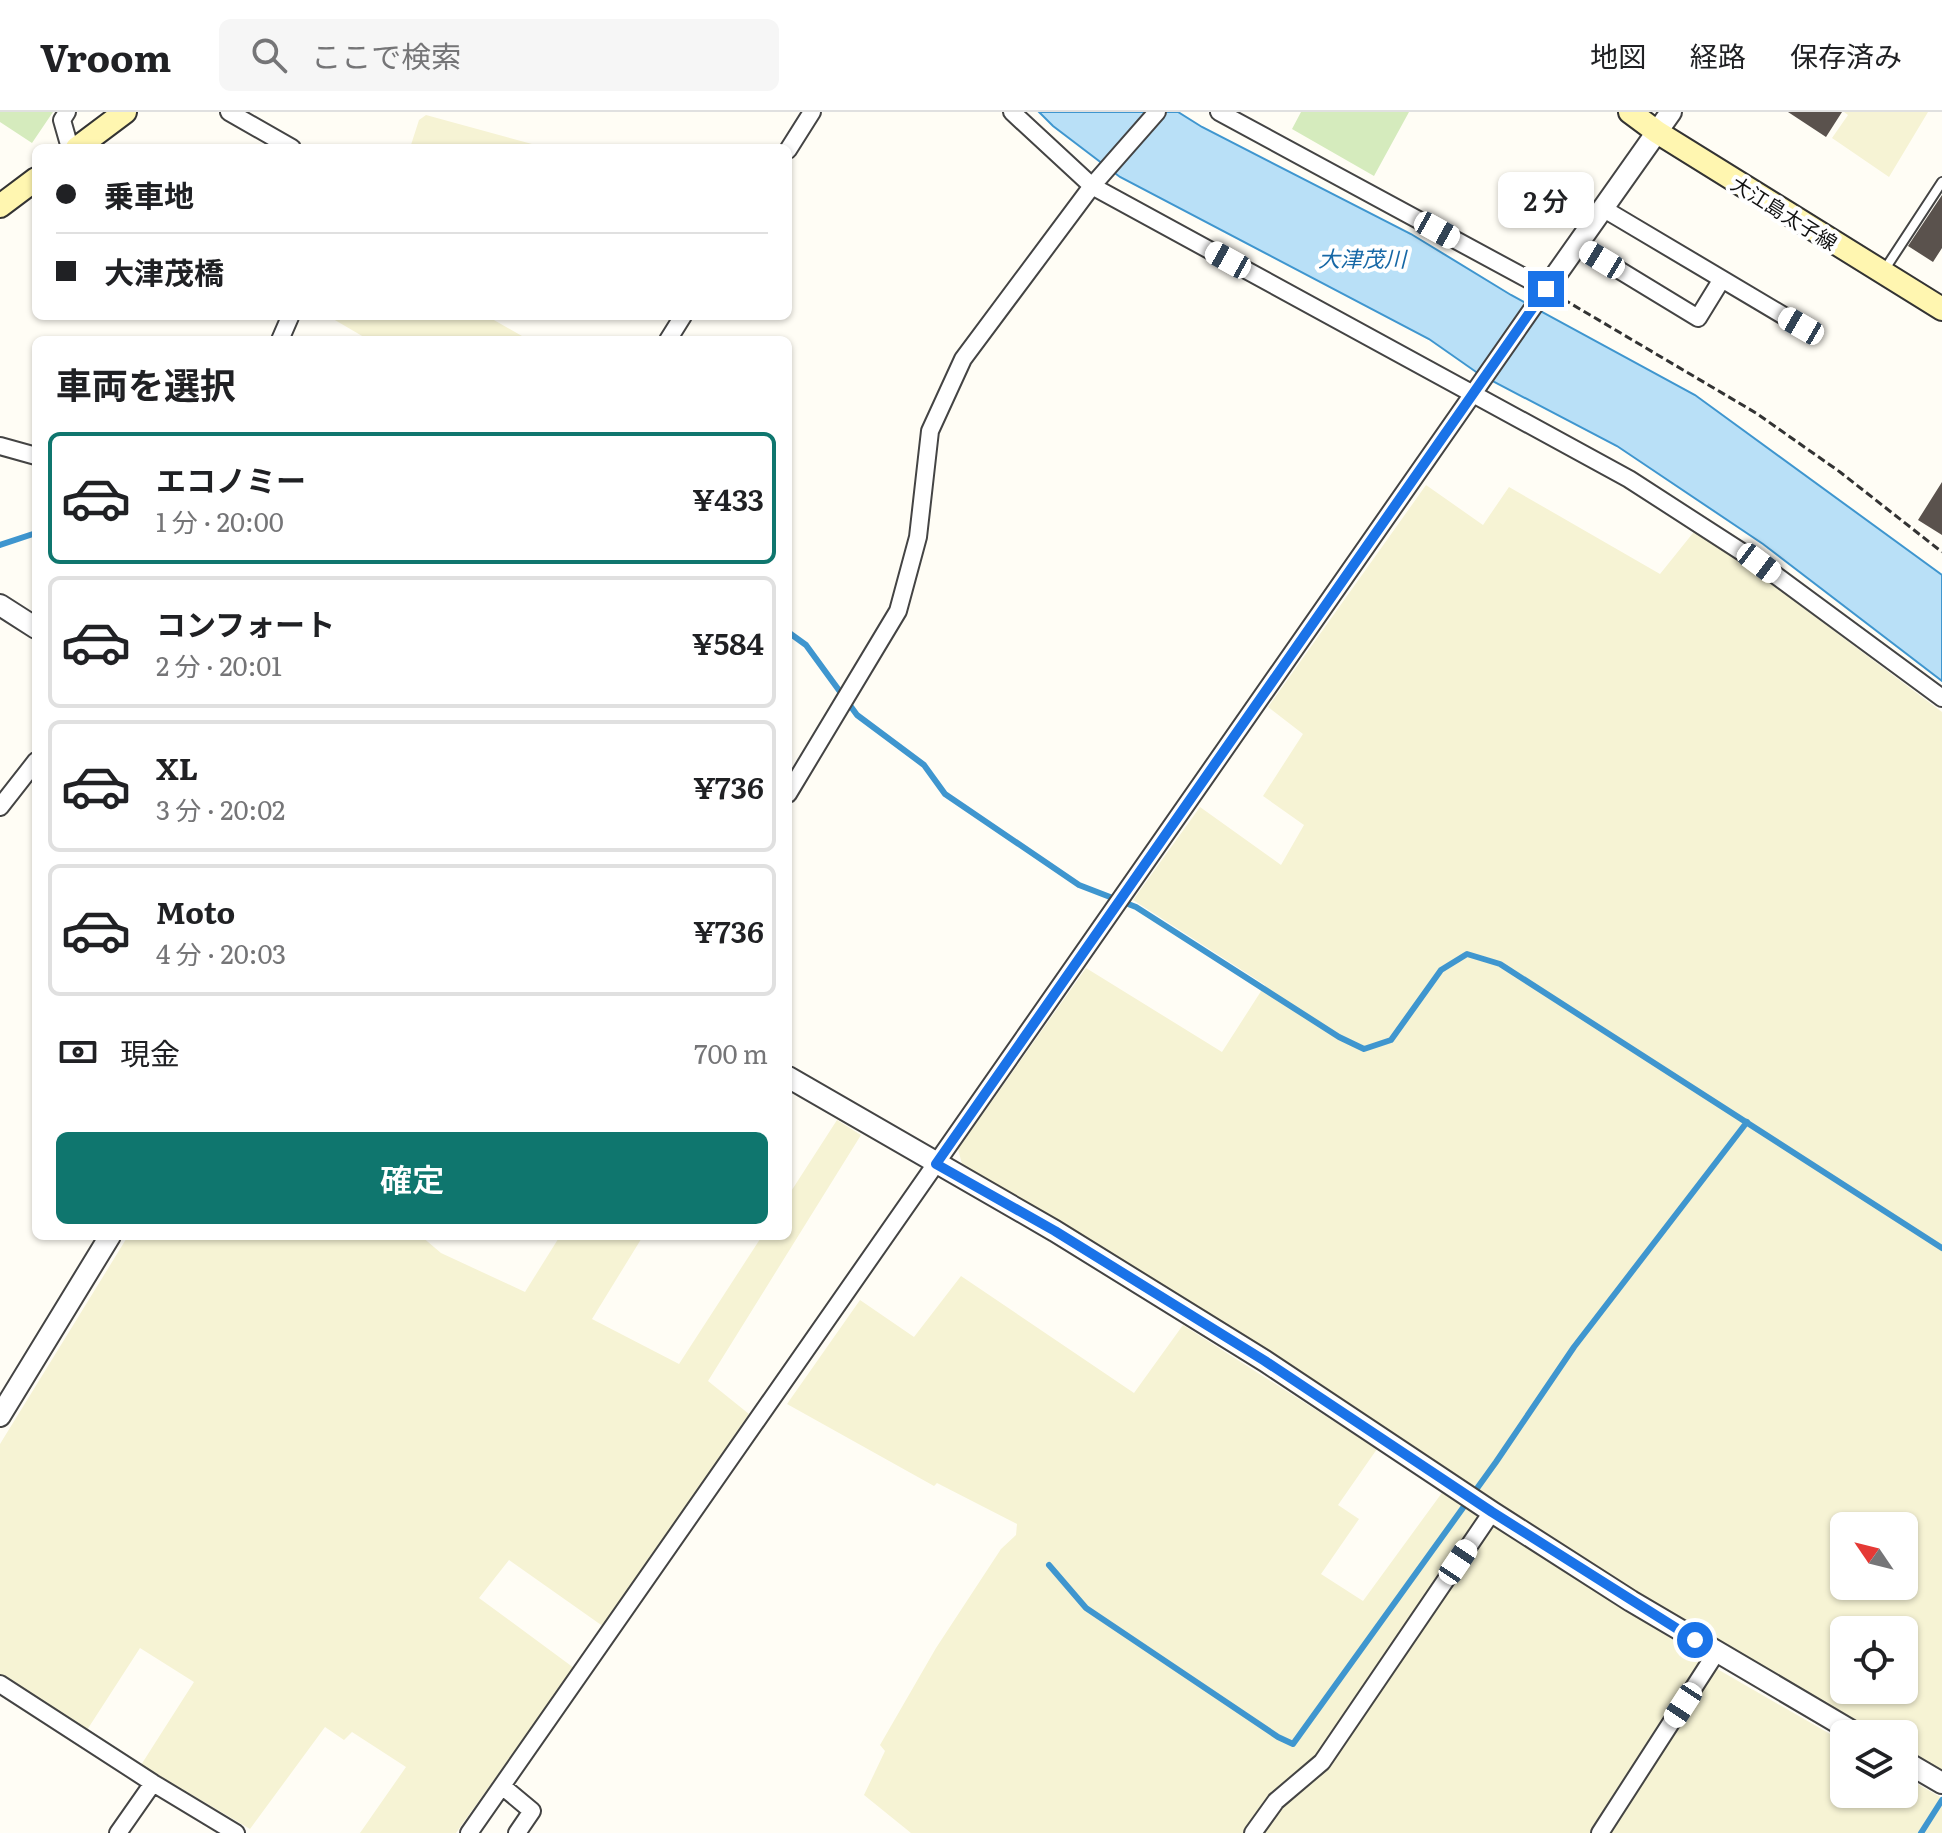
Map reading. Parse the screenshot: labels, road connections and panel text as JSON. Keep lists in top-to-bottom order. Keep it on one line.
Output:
{"streets":{"main road":["大江島太子線"]},"water":["大津茂川"],"north":"top left","page":{"header":"Vroom","search":"ここで検索","nav":["地図","経路","保存済み"],"banner":["乗車地","大津茂橋"],"bubble":"2 分","heading":"車両を選択","list":[{"name":"エコノミー","note":"1 分 · 20:00","value":"¥433"},{"name":"コンフォート","note":"2 分 · 20:01","value":"¥584"},{"name":"XL","note":"3 分 · 20:02","value":"¥736"},{"name":"Moto","note":"4 分 · 20:03","value":"¥736"}],"pay":["現金","700 m"],"buttons":"確定"}}
